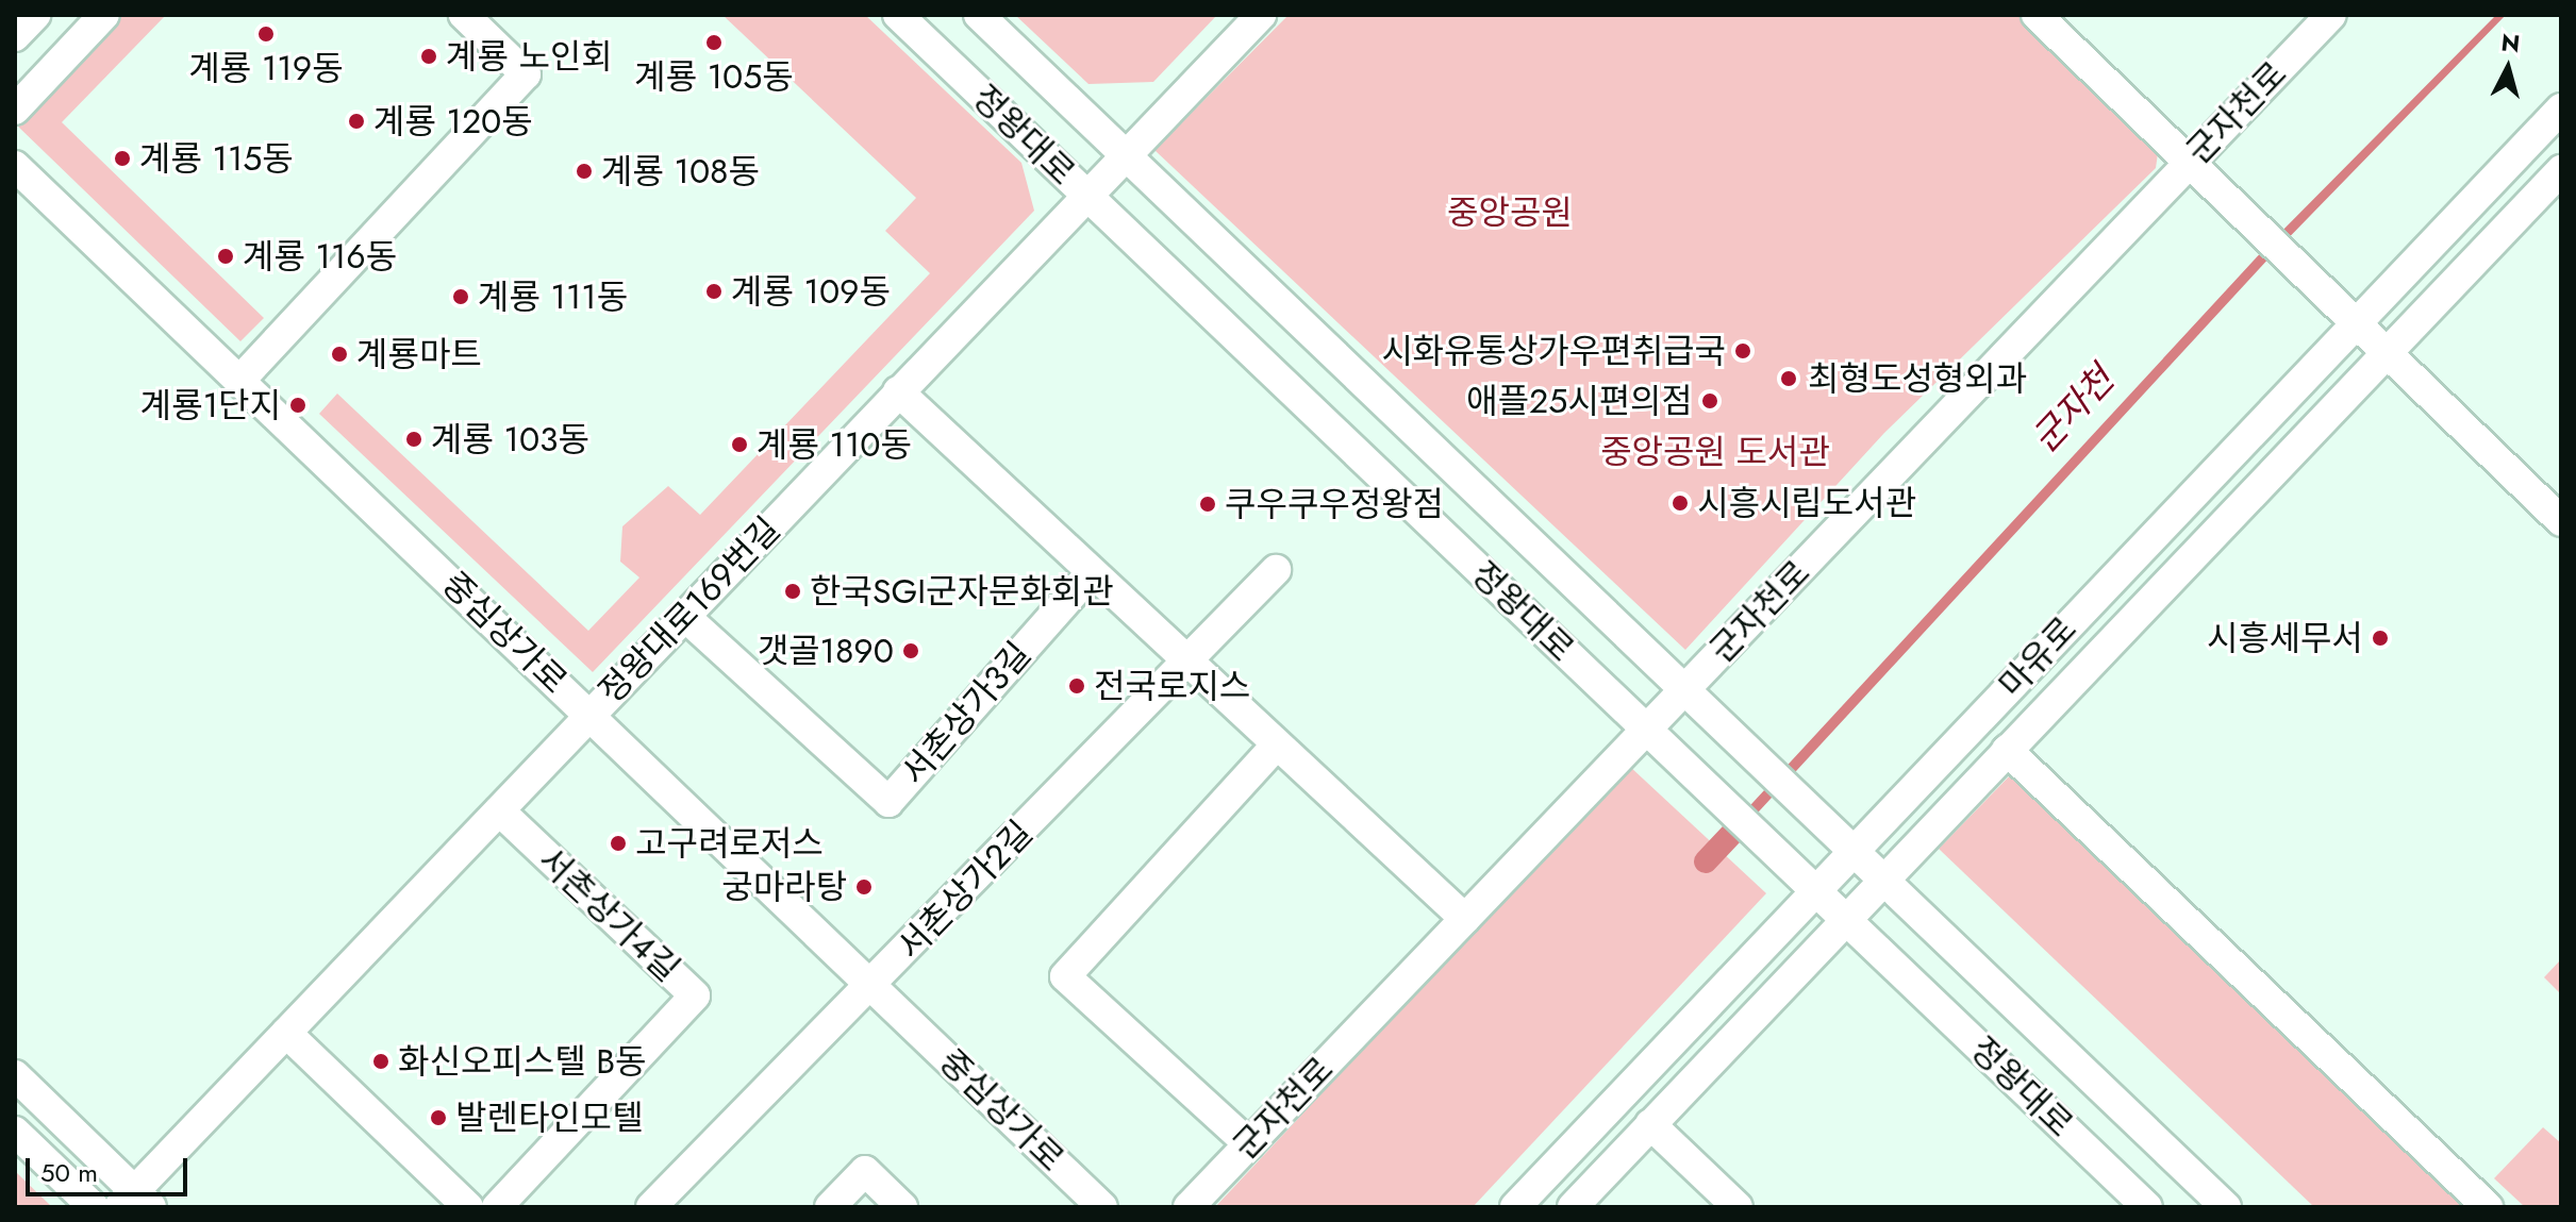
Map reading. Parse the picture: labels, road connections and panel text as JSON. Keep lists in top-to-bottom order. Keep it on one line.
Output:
{"streets":{"street":["군자천로","정왕대로","정왕대로169번길","중심상가로","마유로","서촌상가3길","서촌상가2길","서촌상가4길"]},"crossings":[["군자천로","정왕대로"],["정왕대로","정왕대로169번길"],["정왕대로","마유로"],["정왕대로169번길","중심상가로"],["정왕대로169번길","서촌상가3길"],["정왕대로169번길","서촌상가4길"],["중심상가로","서촌상가2길"]],"water":["군자천"],"parks":["중앙공원","중앙공원 도서관"],"places":["계룡 119동","계룡 105동","계룡 노인회","계룡 120동","계룡 115동","계룡 108동","계룡 116동","계룡 109동","계룡 111동","시화유통상가우편취급국","계룡마트","최형도성형외과","애플25시편의점","계룡1단지","계룡 103동","계룡 110동","시흥시립도서관","쿠우쿠우정왕점","한국SGI군자문화회관","시흥세무서","갯골1890","전국로지스","고구려로저스","궁마라탕","화신오피스텔 B동","발렌타인모텔"],"scale_bar":"50 m","north":"top"}
